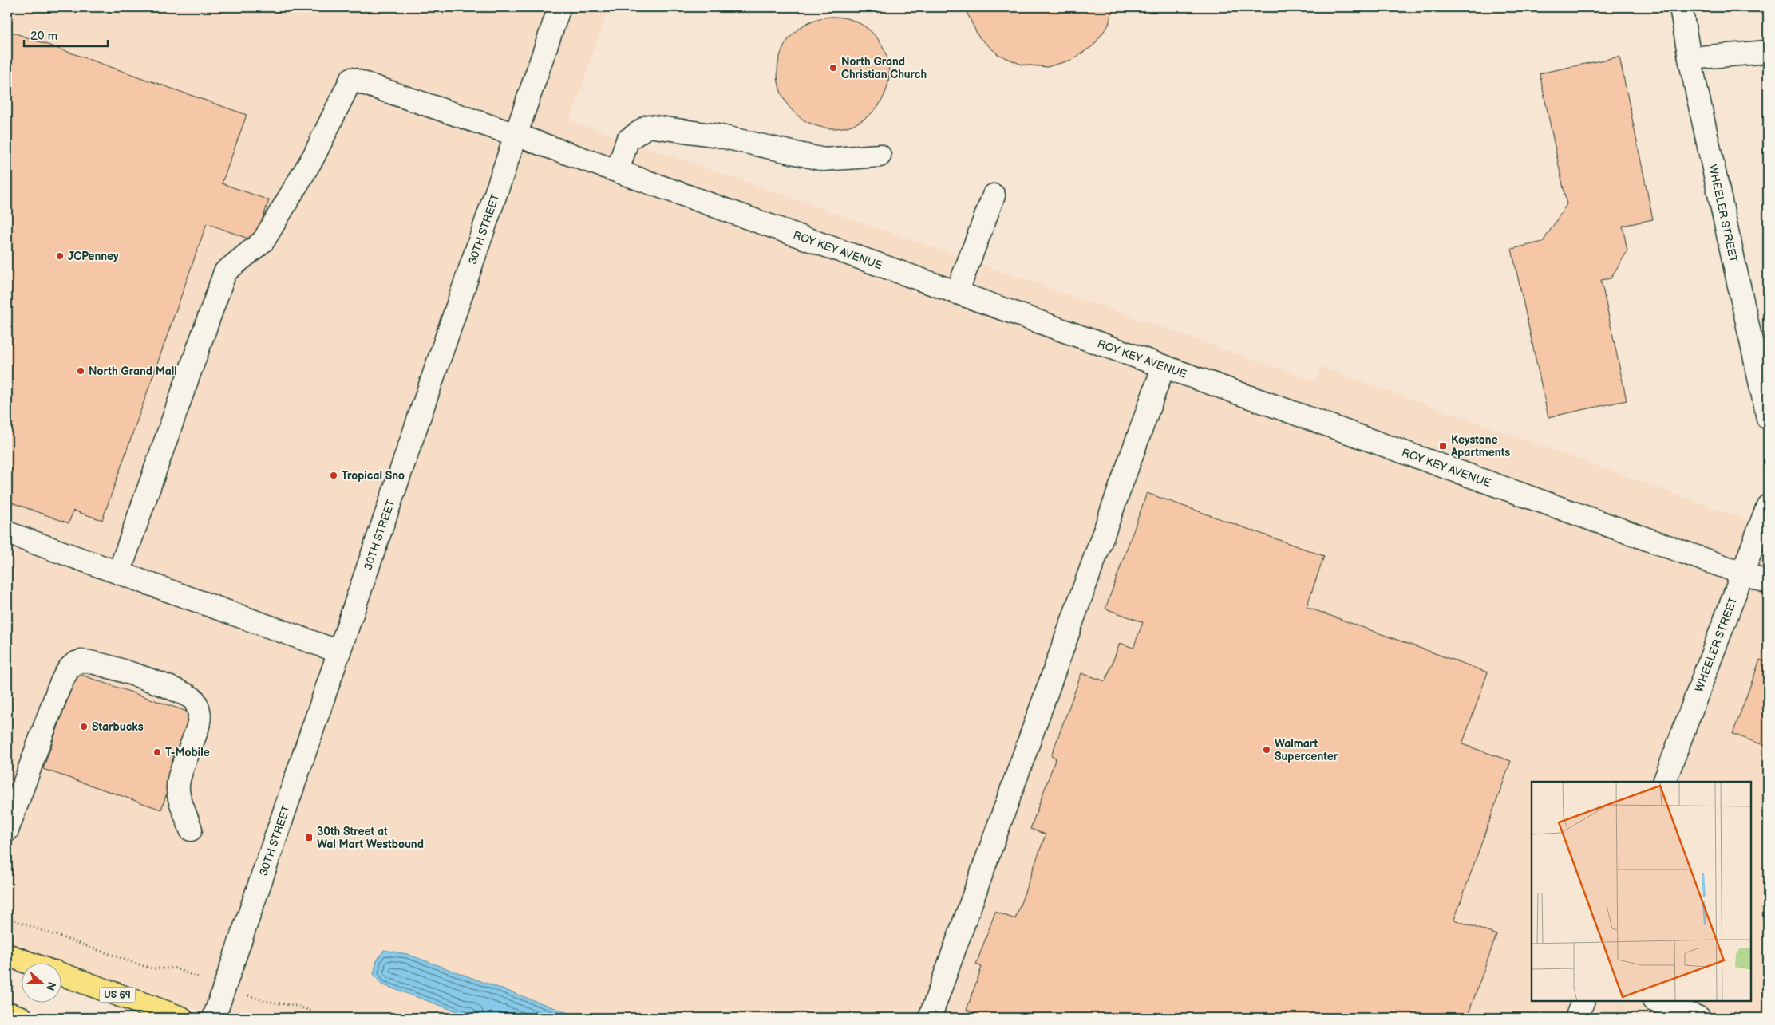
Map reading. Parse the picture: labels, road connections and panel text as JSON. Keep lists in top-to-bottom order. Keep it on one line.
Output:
{"streets":{"main road":["US 69"],"street":["WHEELER STREET","30TH STREET","ROY KEY AVENUE"]},"crossings":[["WHEELER STREET","ROY KEY AVENUE"],["30TH STREET","ROY KEY AVENUE"]],"places":{"other":["North Grand Christian Church","JCPenney","North Grand Mall","Tropical Sno","Starbucks","Walmart Supercenter","T-Mobile"],"transit":["Keystone Apartments","30th Street at Wal Mart Westbound"]},"scale_bar":"20 m","north":"right"}
